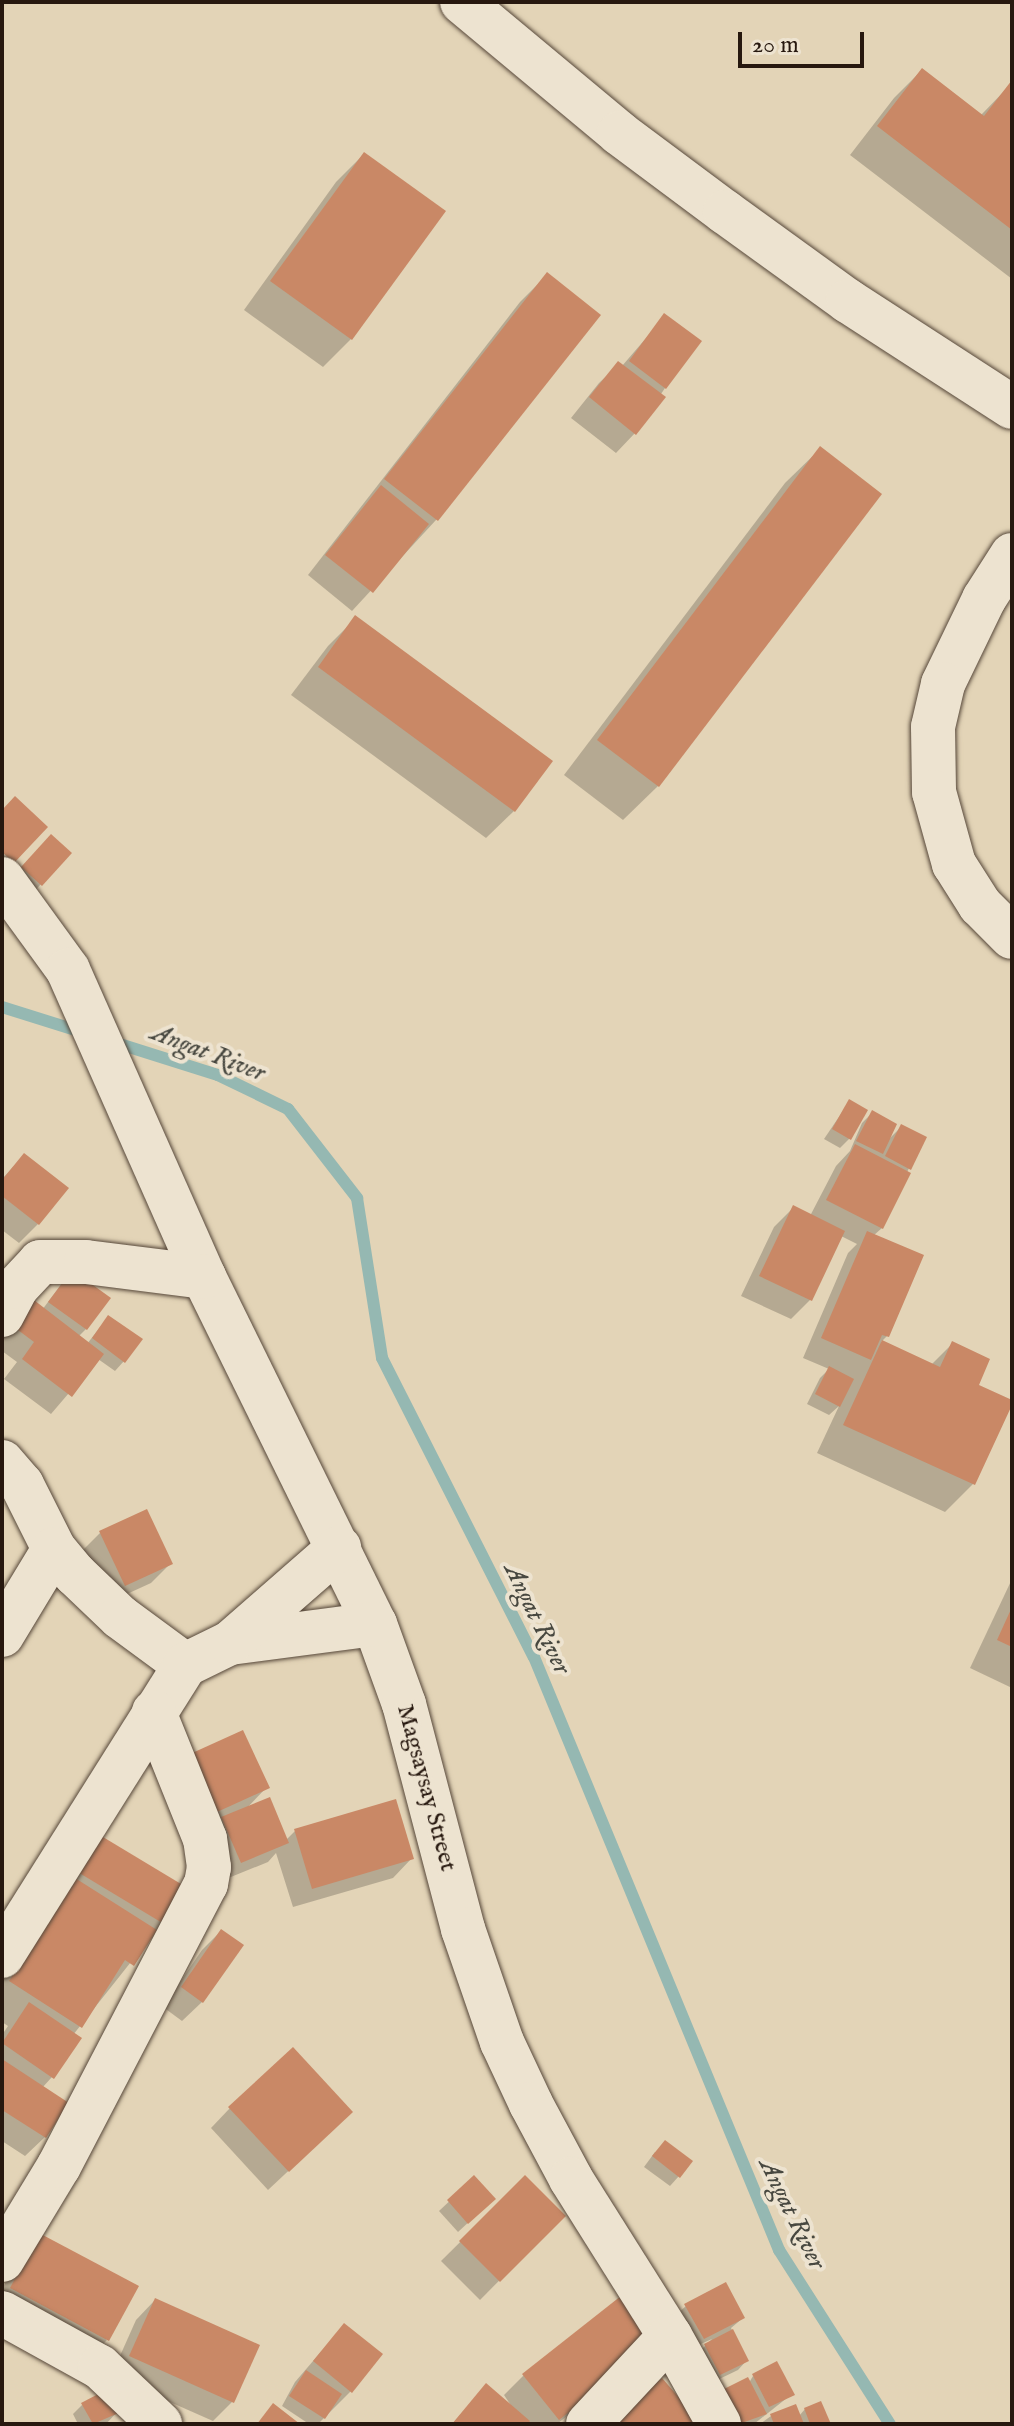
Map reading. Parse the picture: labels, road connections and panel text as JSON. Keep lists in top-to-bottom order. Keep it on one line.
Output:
{"streets":{"street":["Magsaysay Street"]},"water":["Angat River"],"scale_bar":"20 m"}
